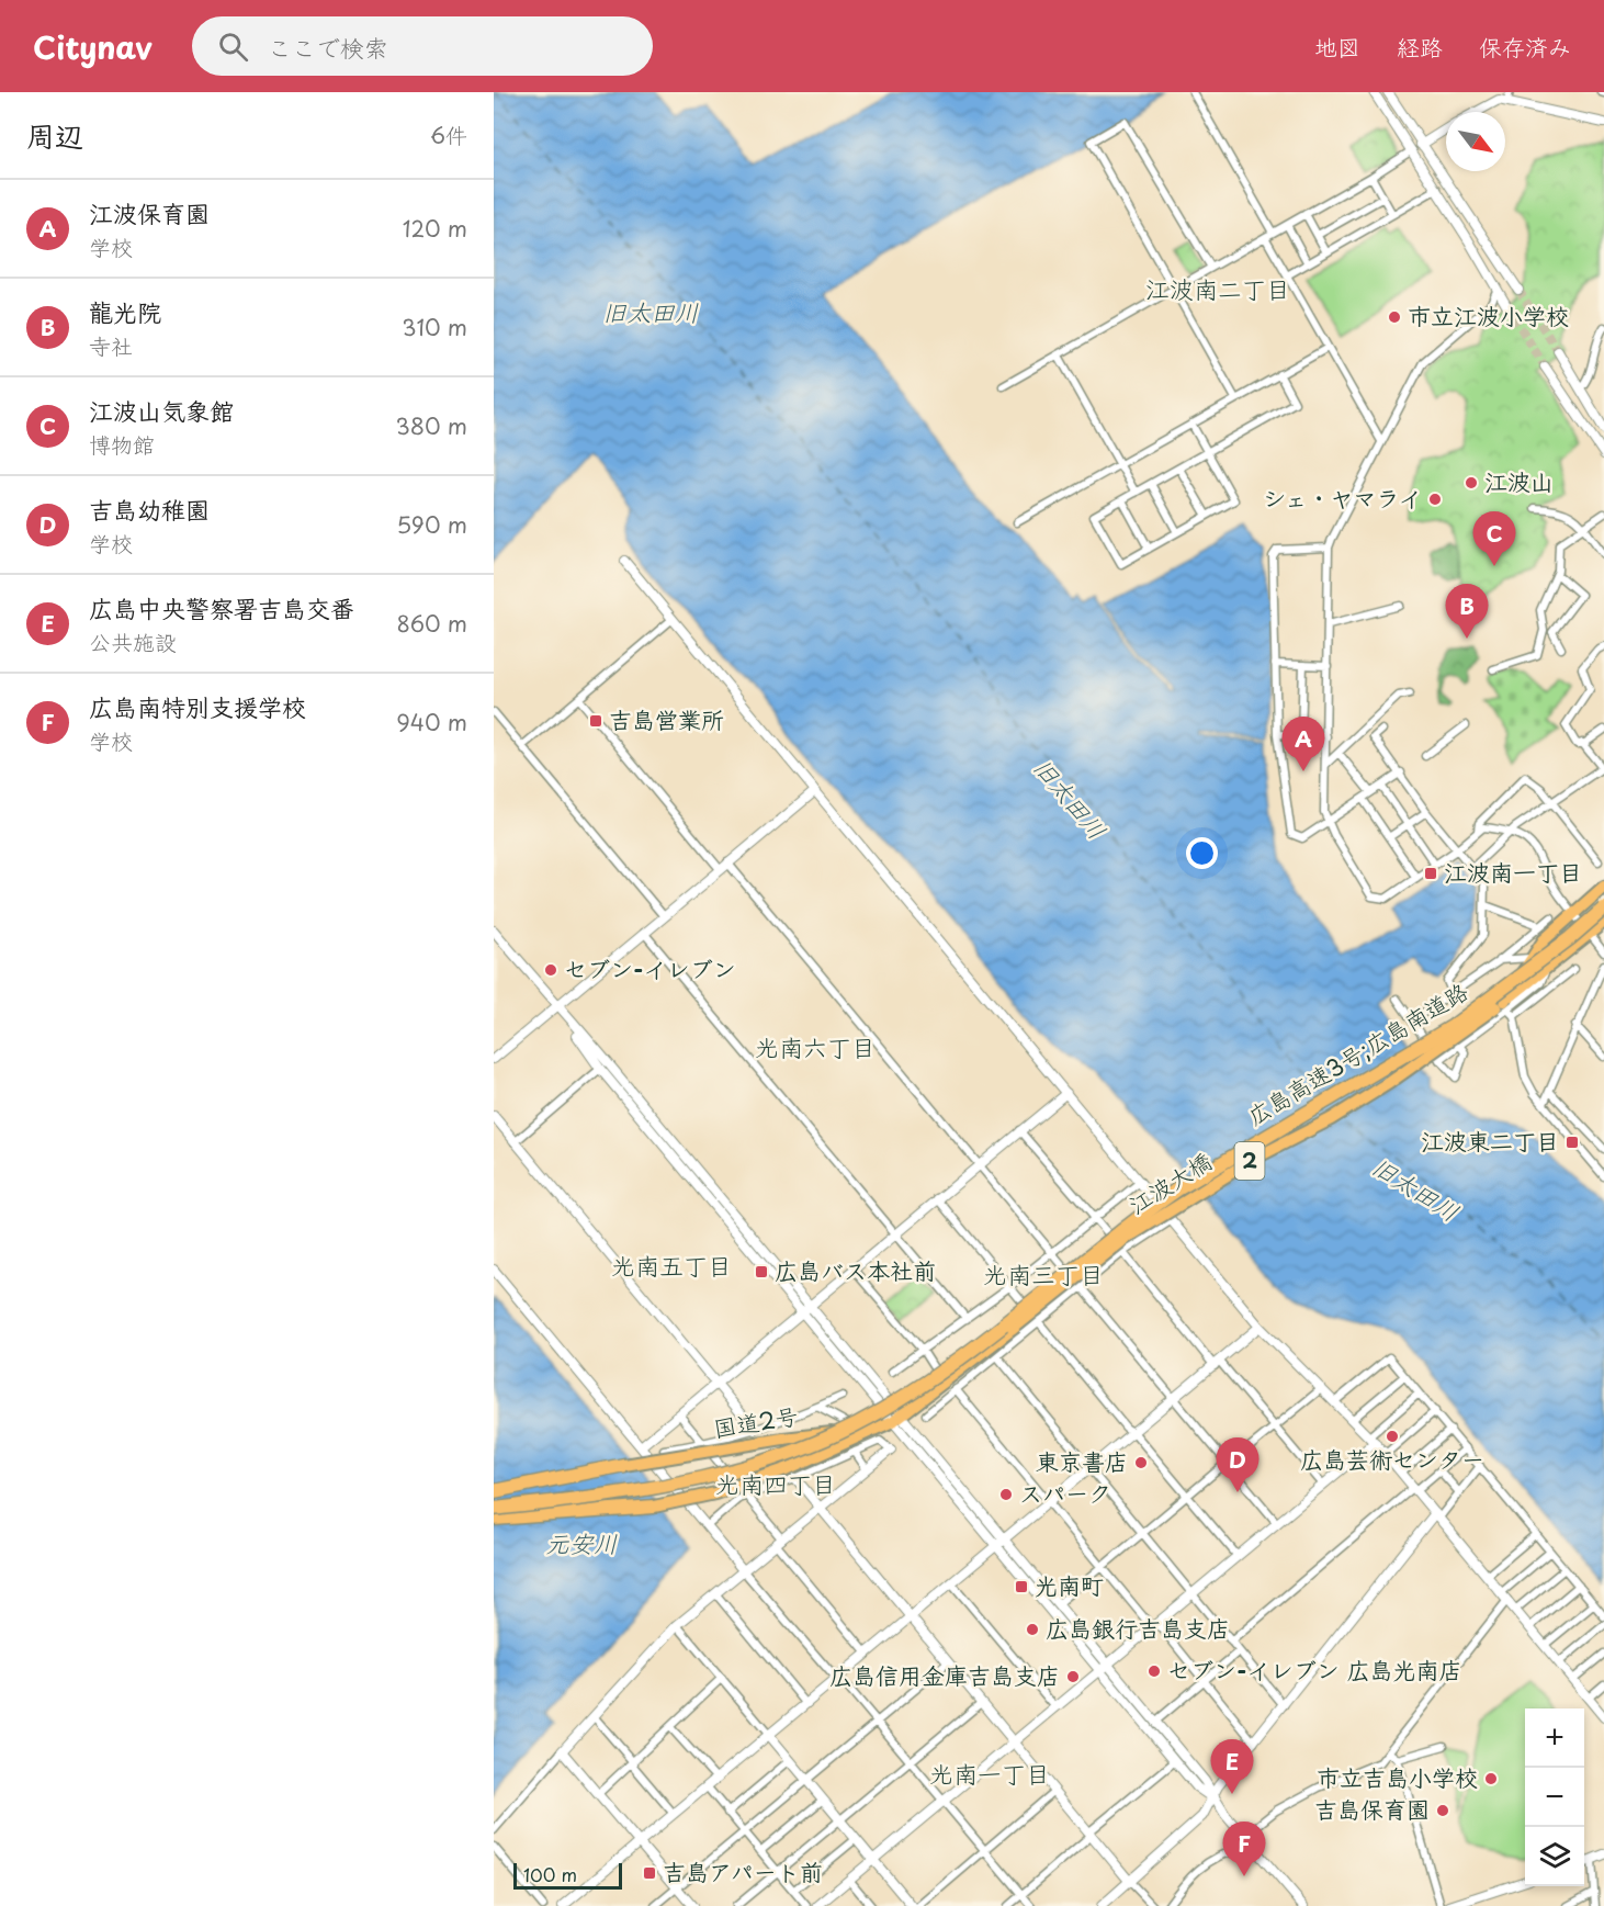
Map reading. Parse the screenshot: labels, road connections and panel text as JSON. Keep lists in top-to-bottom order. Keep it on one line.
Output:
{"streets":{"highway":["広島高速3号;広島南道路","2","江波大橋","国道2号"]},"crossings":[["2","江波大橋"],["江波大橋","国道2号"]],"districts":["江波南二丁目","光南六丁目","光南五丁目","光南三丁目","光南四丁目","光南一丁目"],"water":["旧太田川","元安川"],"places":{"other":["市立江波小学校","江波山","シェ・ヤマライ","セブン-イレブン","広島芸術センター","東京書店","スパーク","広島銀行吉島支店","セブン-イレブン 広島光南店","広島信用金庫吉島支店","市立吉島小学校","吉島保育園"],"transit":["吉島営業所","江波南一丁目","江波東二丁目","広島バス本社前","光南町","吉島アパート前"]},"scale_bar":"100 m","north":"bottom right","page":{"header":"Citynav","search":"ここで検索","nav":["地図","経路","保存済み"],"heading":["周辺","6件"],"list":[{"mark":"A","name":"江波保育園","note":"学校","value":"120 m"},{"mark":"B","name":"龍光院","note":"寺社","value":"310 m"},{"mark":"C","name":"江波山気象館","note":"博物館","value":"380 m"},{"mark":"D","name":"吉島幼稚園","note":"学校","value":"590 m"},{"mark":"E","name":"広島中央警察署吉島交番","note":"公共施設","value":"860 m"},{"mark":"F","name":"広島南特別支援学校","note":"学校","value":"940 m"}],"pins":["C","B","A","D","E","F"],"map_buttons":["+","−"],"scale":"100 m"}}
